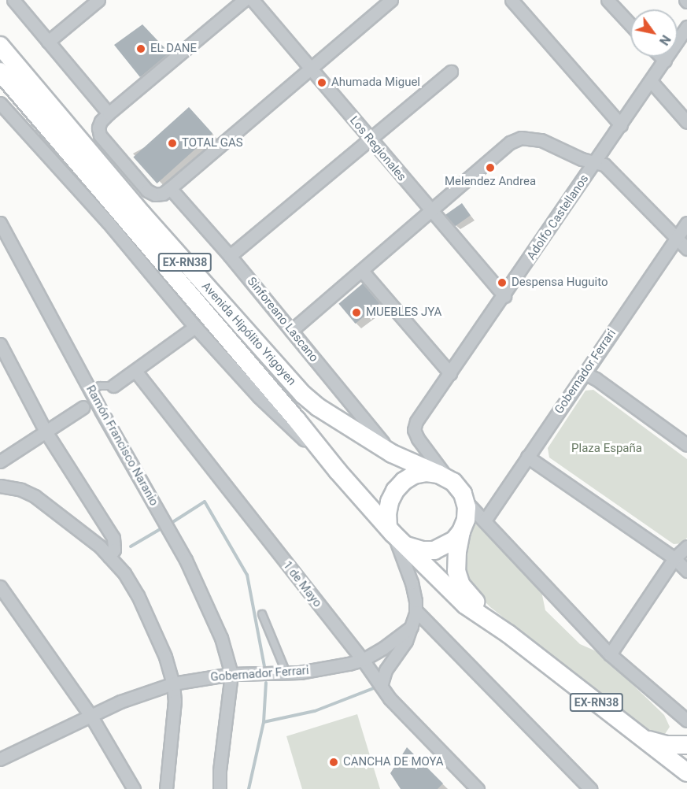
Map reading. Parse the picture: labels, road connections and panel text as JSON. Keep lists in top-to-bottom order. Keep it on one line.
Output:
{"streets":{"main road":["EX-RN38","Avenida Hipólito Yrigoyen"],"street":["Los Regionales","Adolfo Castellanos","Sinforeano Lascano","Gobernador Ferrari","Ramón Francisco Naranio","1 de Mayo"]},"crossings":[["Los Regionales","Adolfo Castellanos"],["Adolfo Castellanos","EX-RN38"],["Adolfo Castellanos","Avenida Hipólito Yrigoyen"],["EX-RN38","Avenida Hipólito Yrigoyen"],["Sinforeano Lascano","Avenida Hipólito Yrigoyen"],["Gobernador Ferrari","Ramón Francisco Naranio"],["Gobernador Ferrari","1 de Mayo"]],"parks":["Plaza España"],"places":["EL DANE","Ahumada Miguel","TOTAL GAS","Melendez Andrea","Despensa Huguito","MUEBLES JYA","CANCHA DE MOYA"],"north":"bottom right"}
